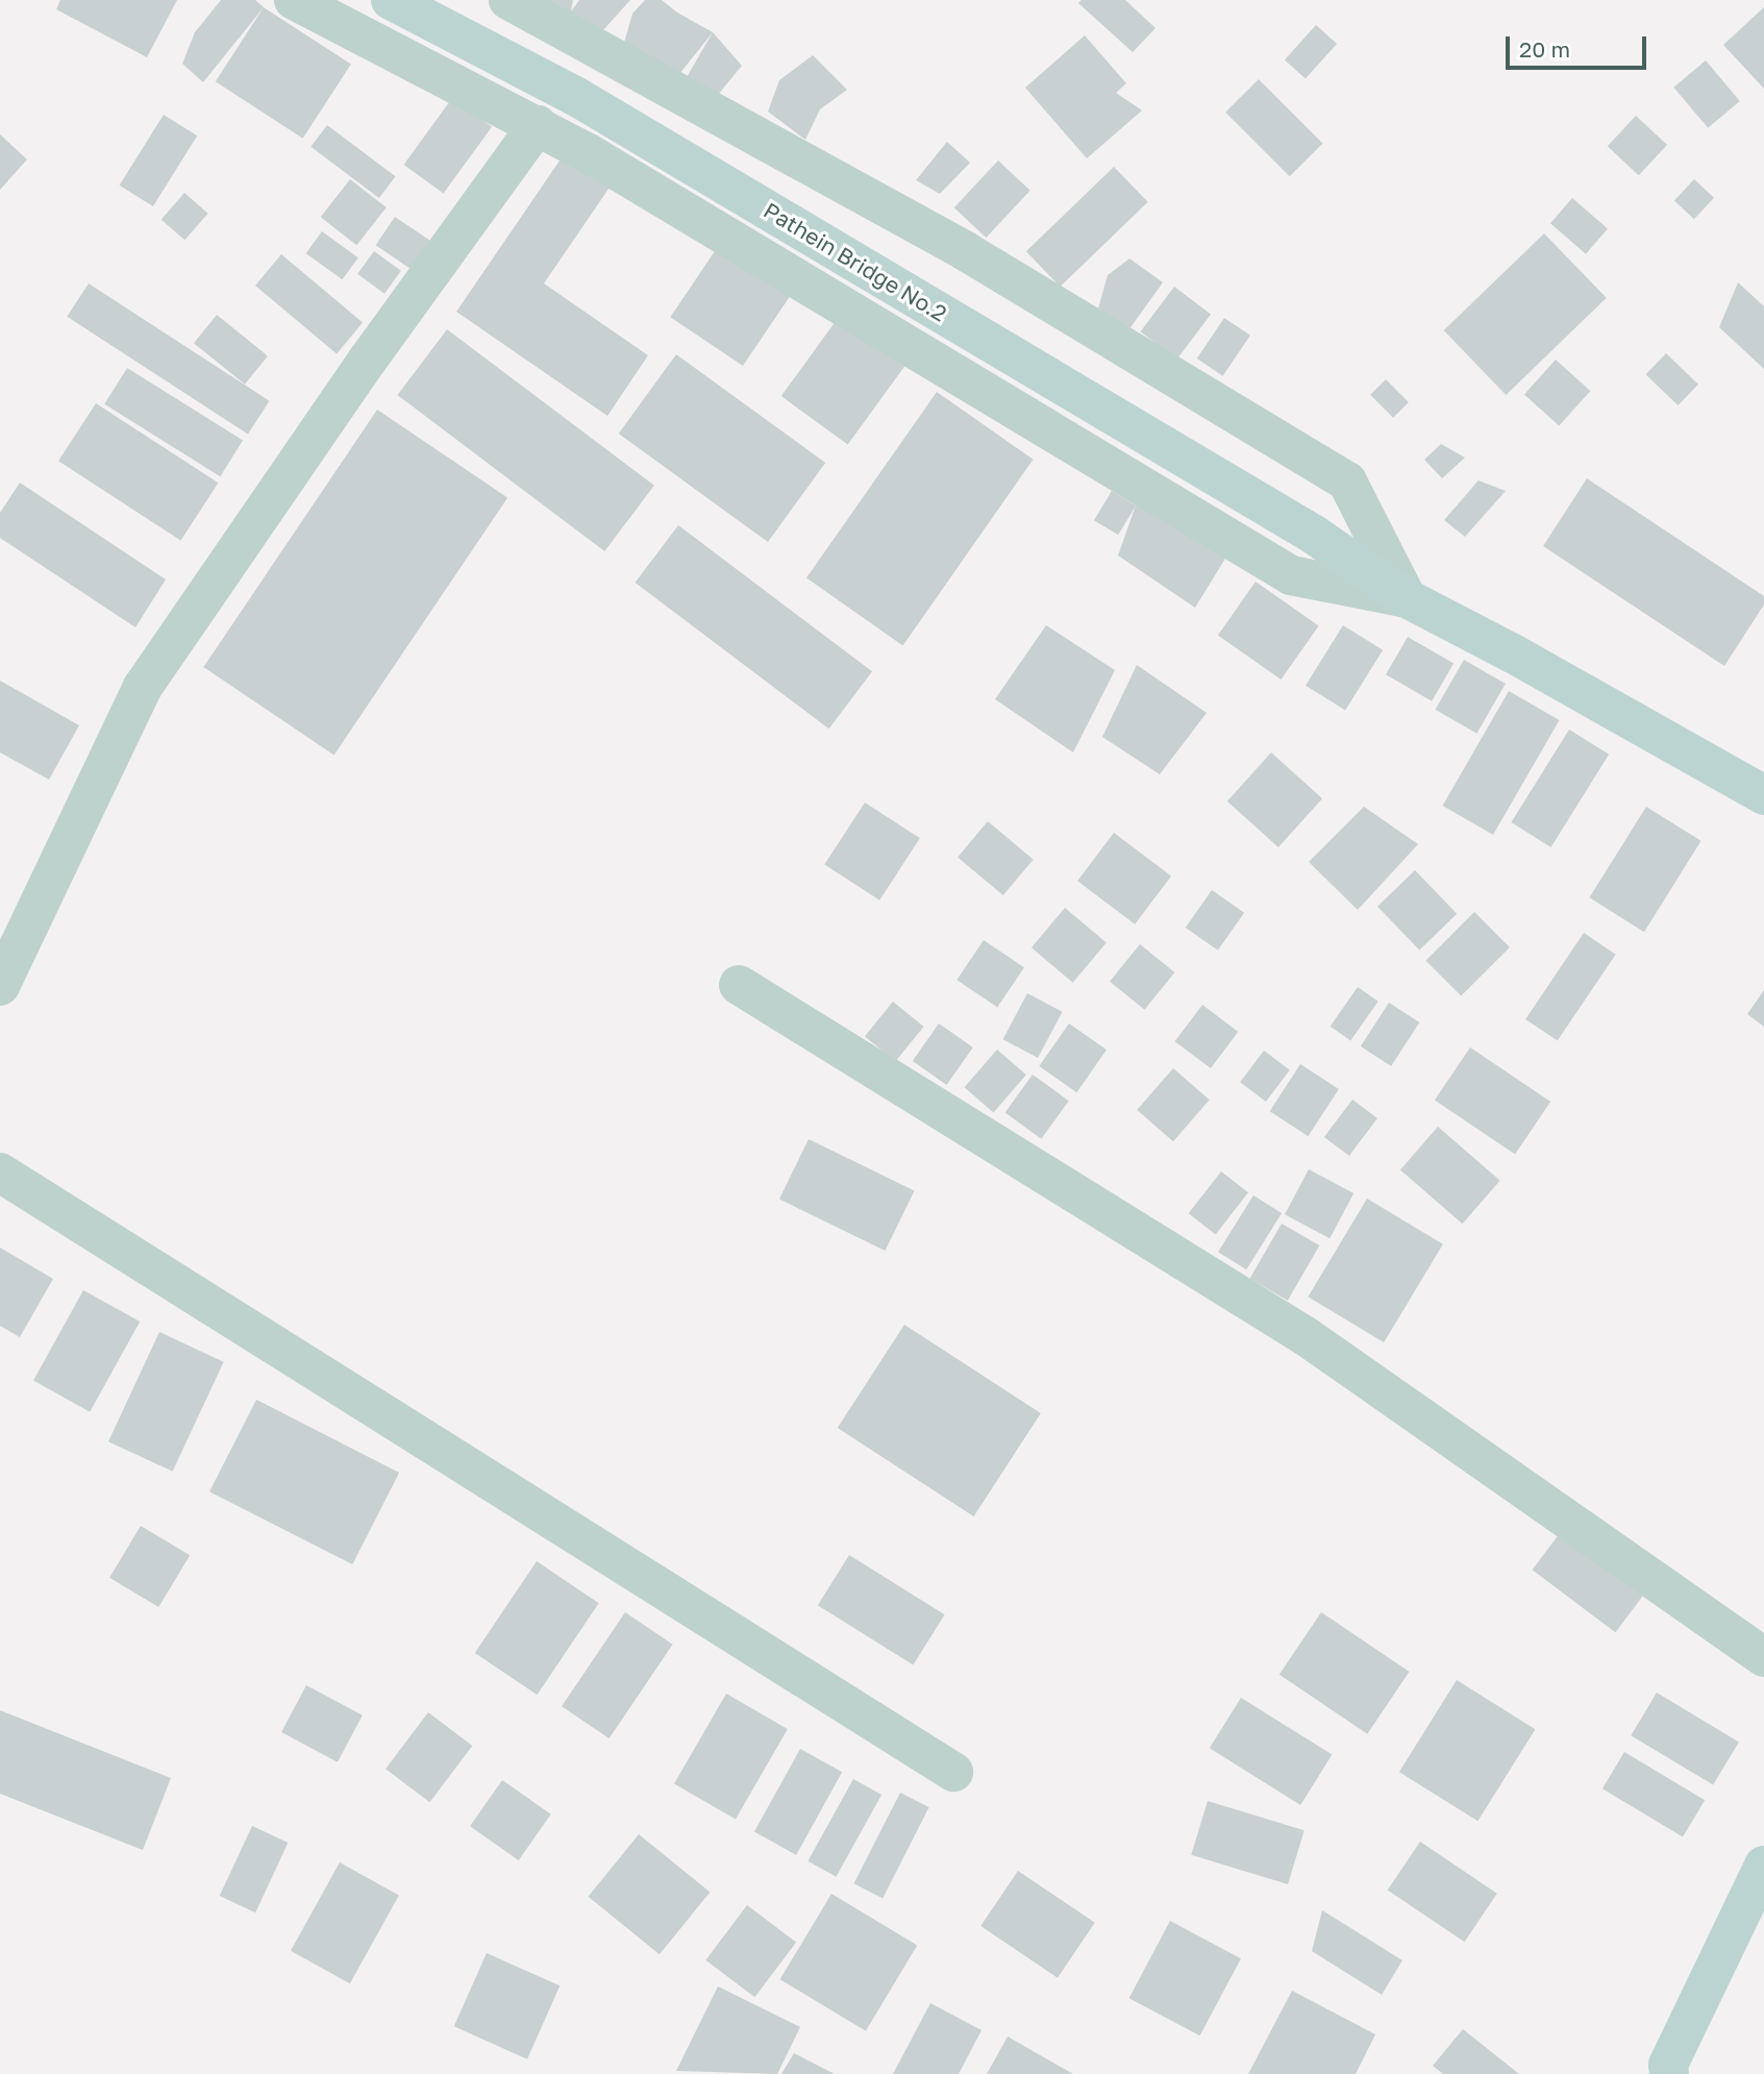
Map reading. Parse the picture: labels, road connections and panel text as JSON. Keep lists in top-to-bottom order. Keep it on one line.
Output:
{"streets":{"street":["Pathein Bridge No.2"]},"scale_bar":"20 m"}
